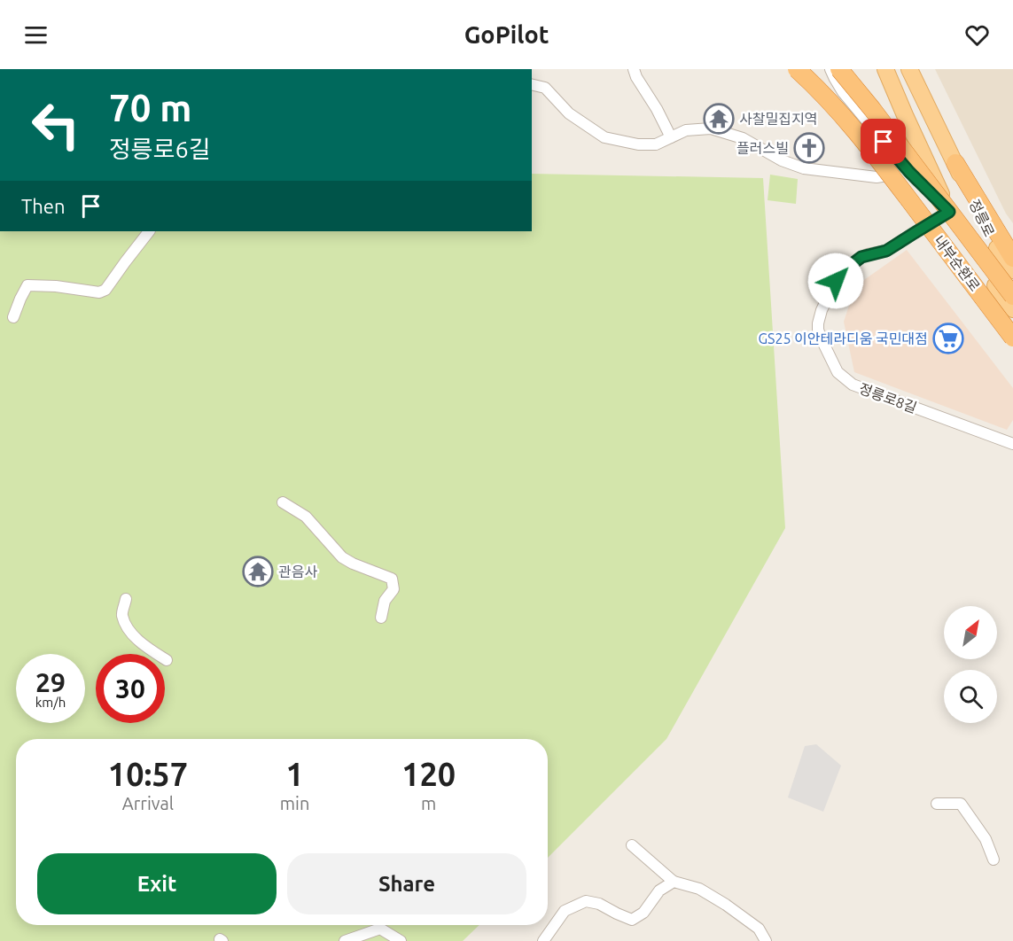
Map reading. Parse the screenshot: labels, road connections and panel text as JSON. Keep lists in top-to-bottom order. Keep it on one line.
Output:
{"streets":{"highway":["내부순환로"],"main road":["정릉로"],"street":["정릉로8길"]},"crossings":[["정릉로","정릉로8길"]],"places":{"temple":["사찰밀집지역","관음사"],"church":["플러스빌"],"supermarket":["GS25 이안테라디움 국민대점"]},"north":"top right","page":{"header":"GoPilot","turn":["70 m","정릉로6길"],"then":"Then","speed":"29 km/h","limit":"30","eta":["10:57","Arrival","1","min","120","m"],"buttons":["Exit","Share"]}}
